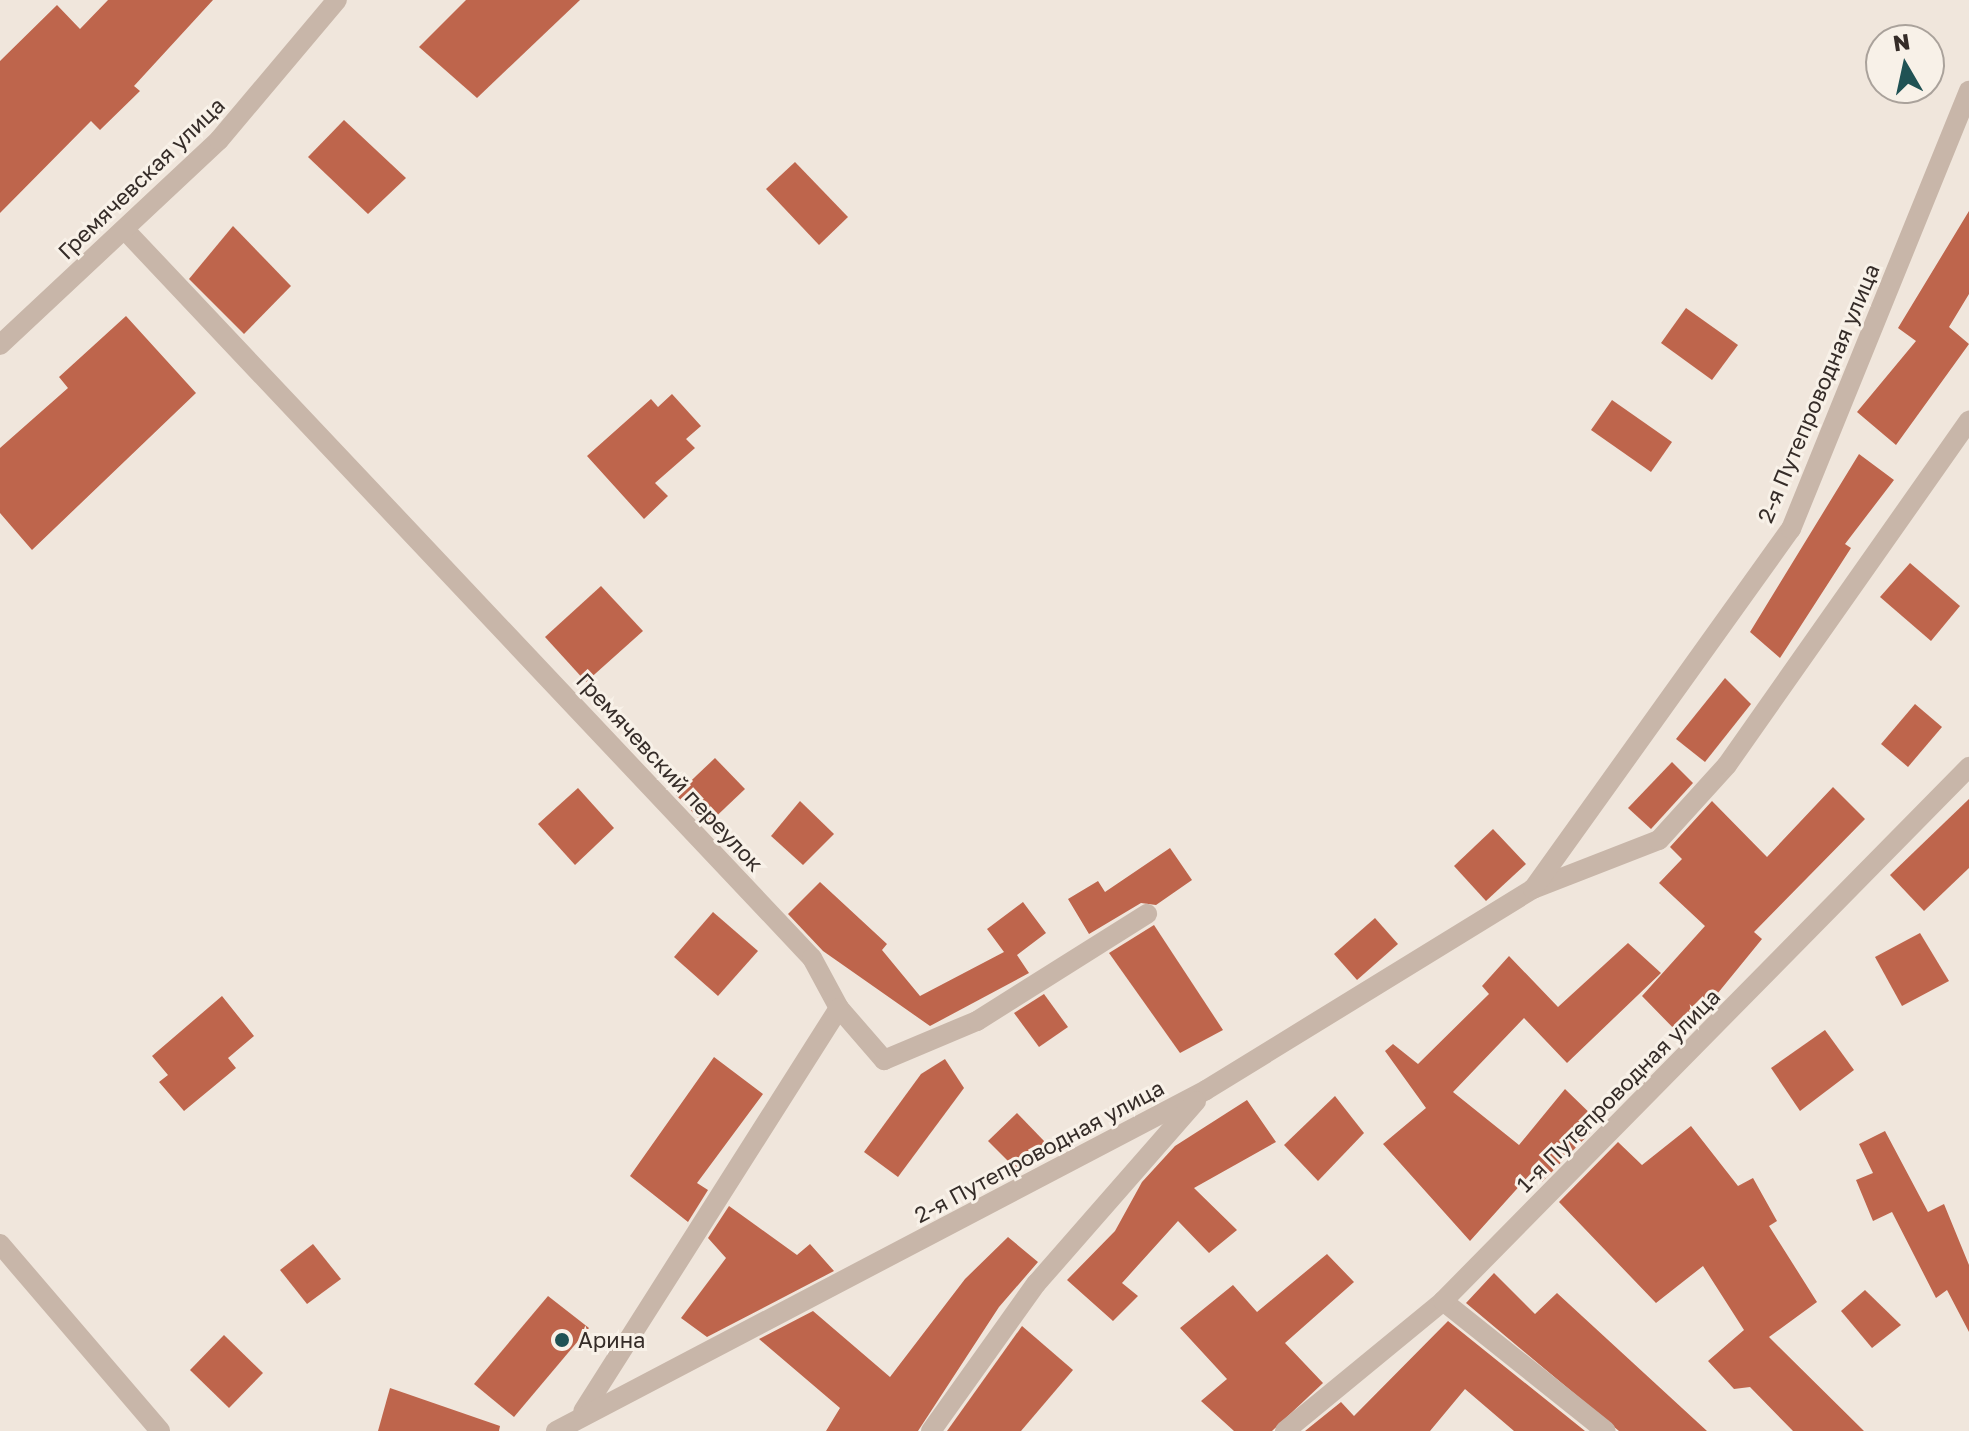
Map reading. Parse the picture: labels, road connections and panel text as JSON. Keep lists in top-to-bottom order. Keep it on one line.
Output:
{"streets":{"street":["Гремячевская улица","2-я Путепроводная улица","Гремячевский переулок","1-я Путепроводная улица"]},"crossings":[["Гремячевская улица","Гремячевский переулок"]],"places":["Арина"],"north":"top"}
